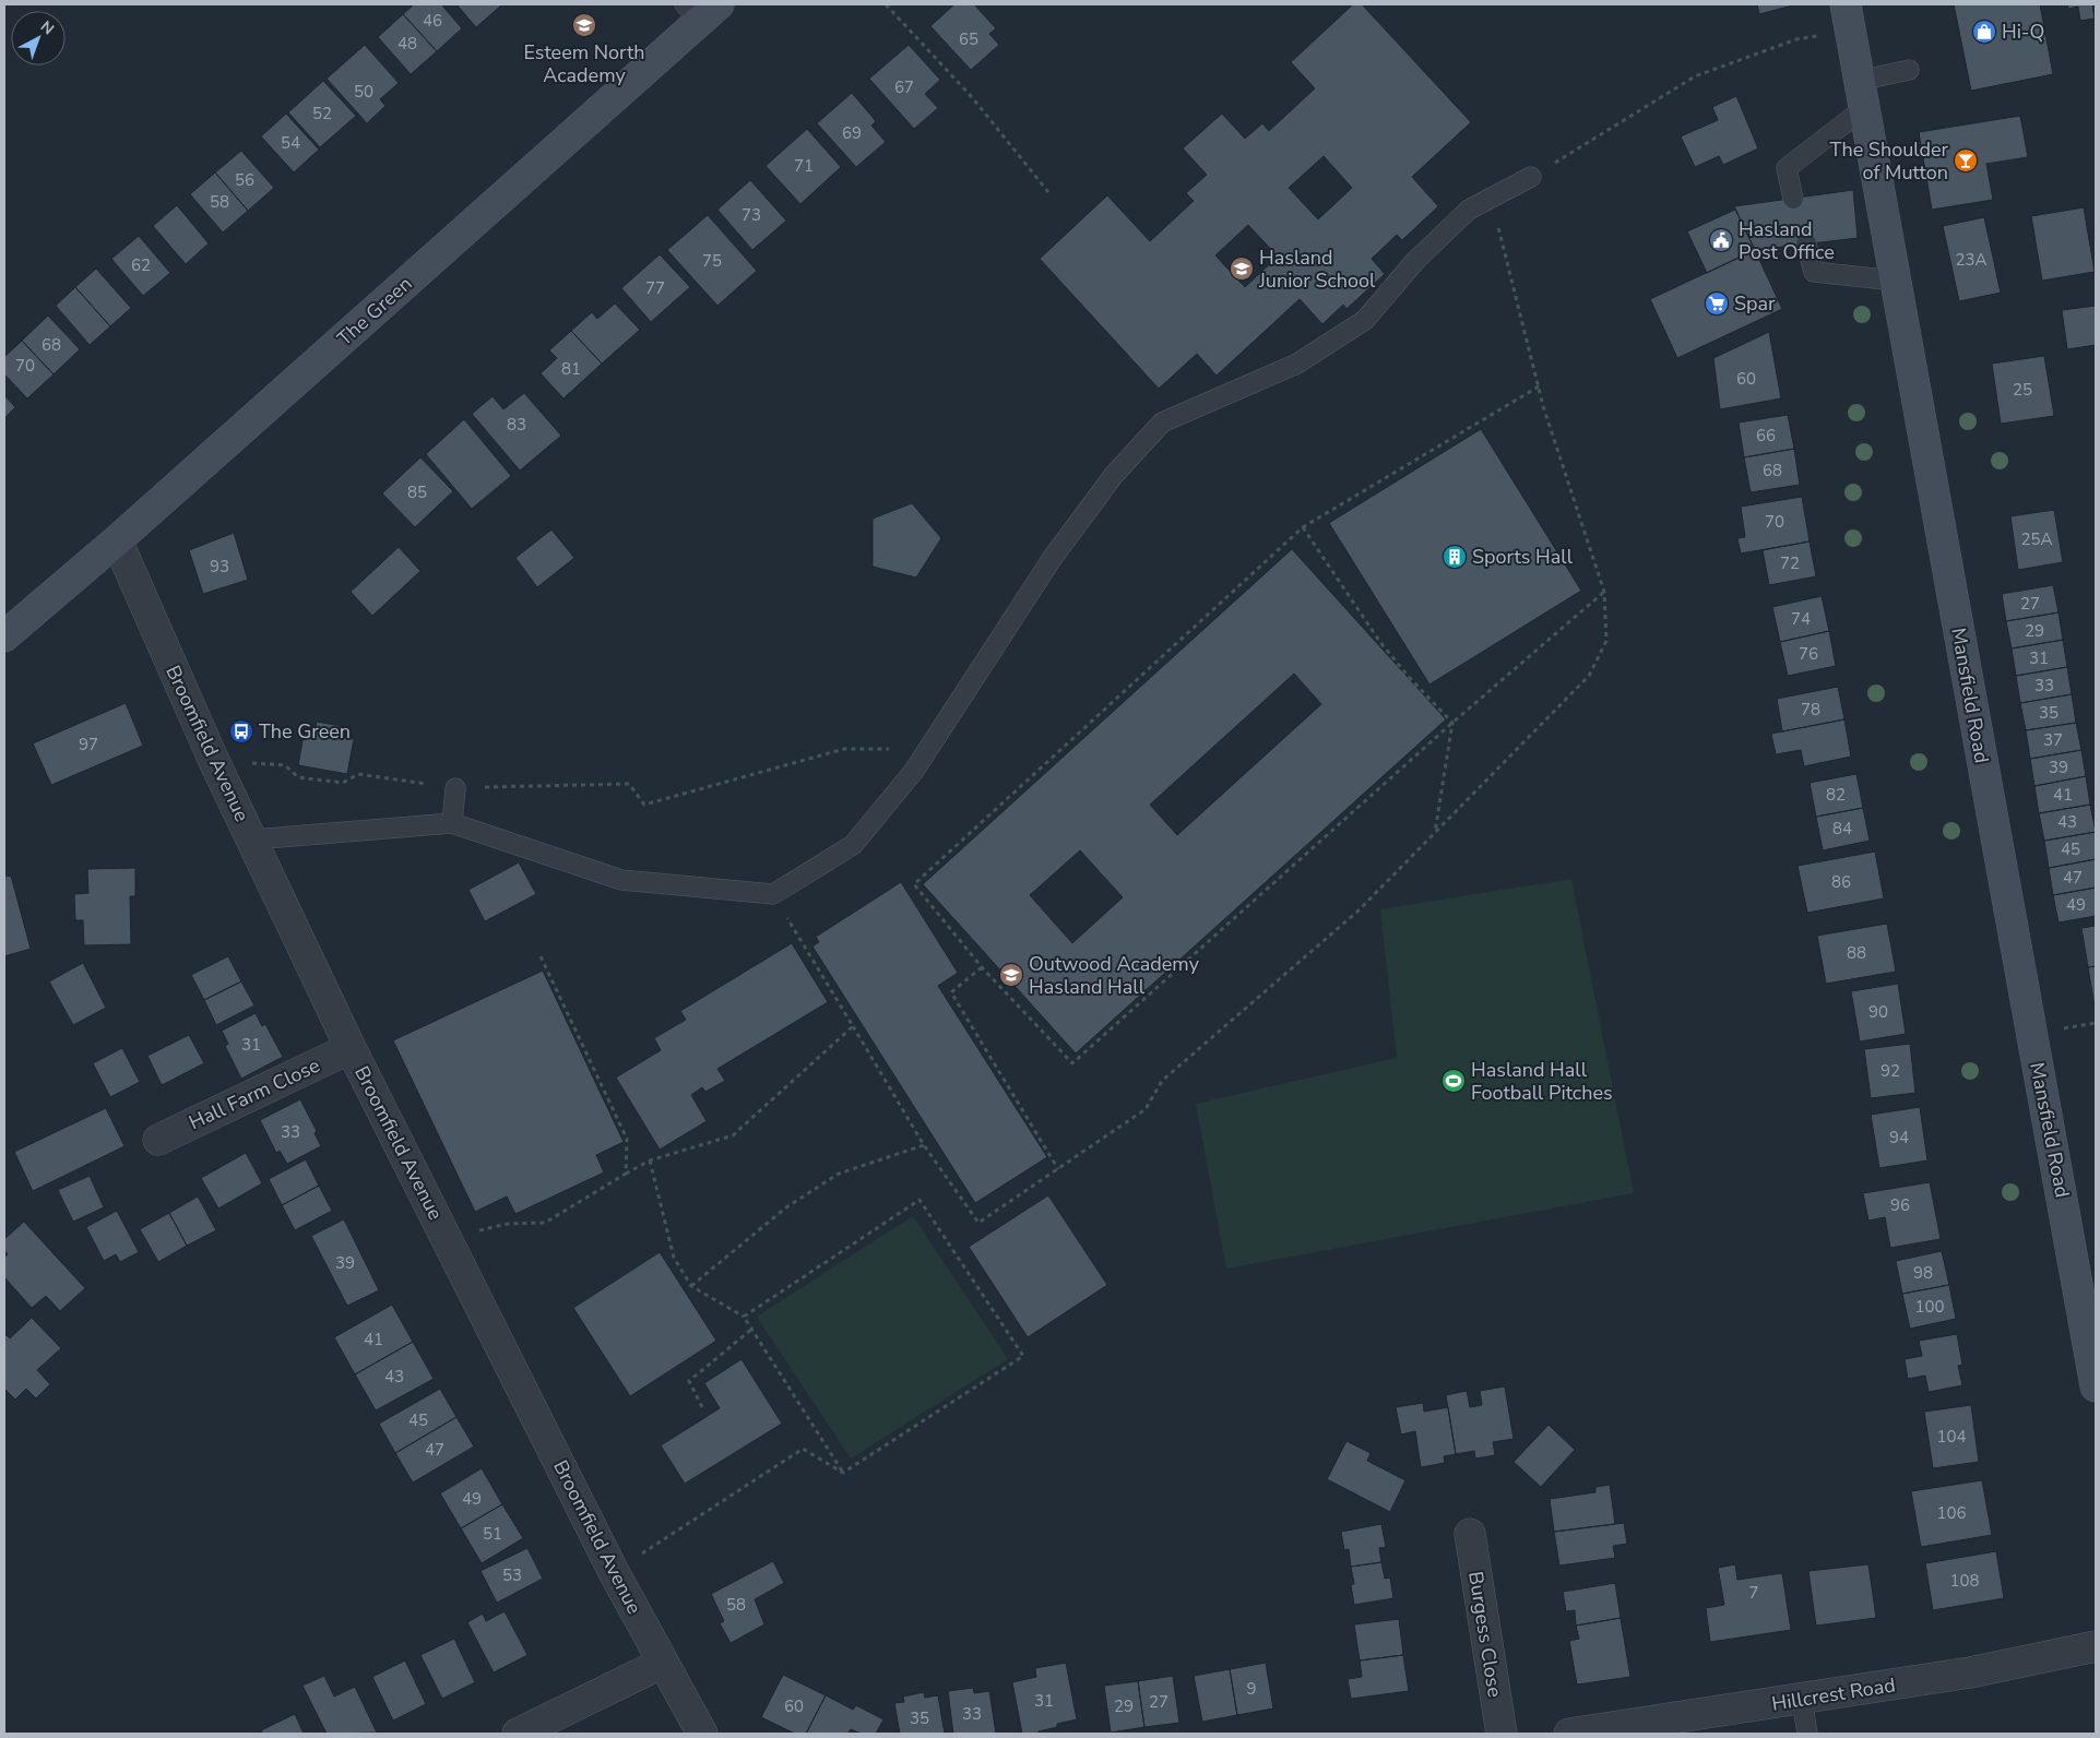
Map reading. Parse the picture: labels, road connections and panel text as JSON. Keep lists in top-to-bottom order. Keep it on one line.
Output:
{"streets":{"main road":["The Green","Mansfield Road"],"street":["Broomfield Avenue","Hall Farm Close","Burgess Close","Hillcrest Road"]},"crossings":[["The Green","Broomfield Avenue"],["Broomfield Avenue","Hall Farm Close"]],"places":{"school or university":["Esteem North Academy","Hasland Junior School","Outwood Academy Hasland Hall"],"shop":["Hi-Q"],"bar":["The Shoulder of Mutton"],"public building":["Hasland Post Office"],"supermarket":["Spar"],"building":["Sports Hall"],"bus stop":["The Green"],"sports":["Hasland Hall Football Pitches"]},"house_numbers":["46","65","48","67","50","52","69","54","71","56","58","73","23A","75","62","77","68","70","81","60","25","83","66","68","85","70","25A","72","93","27","74","29","76","31","33","78","35","37","97","39","82","41","43","84","45","47","86","49","88","90","31","92","33","94","96","39","98","100","41","43","45","104","47","49","106","51","53","108","7","58","9","31","27","60","29","33","35"],"north":"top right"}
